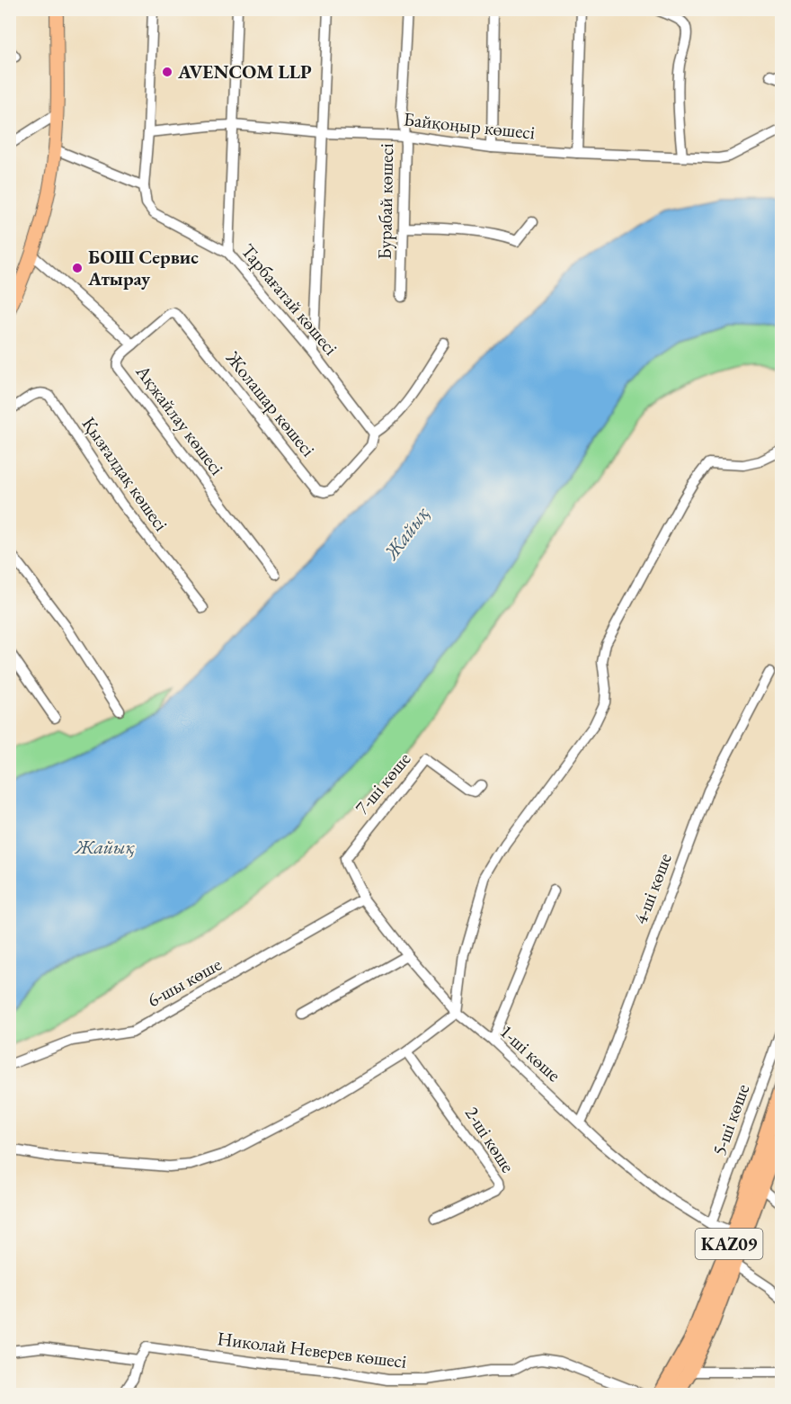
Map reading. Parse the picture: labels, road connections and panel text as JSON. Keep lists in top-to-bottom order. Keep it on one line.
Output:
{"streets":{"highway":["KAZ09"],"street":["Байқоңыр көшесi","Бурабай көшесi","Тарбағатай көшесi","Жолашар көшесi","Ақжайлау көшесі","Қызғалдақ көшесі","7-шi көше","4-шi көше","6-шы көше","1-ші көше","5-шi көше","2-ші көше","Николай Неверев көшесі"]},"crossings":[["Байқоңыр көшесi","Бурабай көшесi"],["Тарбағатай көшесi","Жолашар көшесi"],["Жолашар көшесi","Ақжайлау көшесі"],["7-шi көше","1-ші көше"],["4-шi көше","1-ші көше"],["6-шы көше","1-ші көше"],["1-ші көше","5-шi көше"],["1-ші көше","KAZ09"]],"water":["Жайық"],"places":["AVENCOM LLP","БОШ Сервис Атырау"]}
